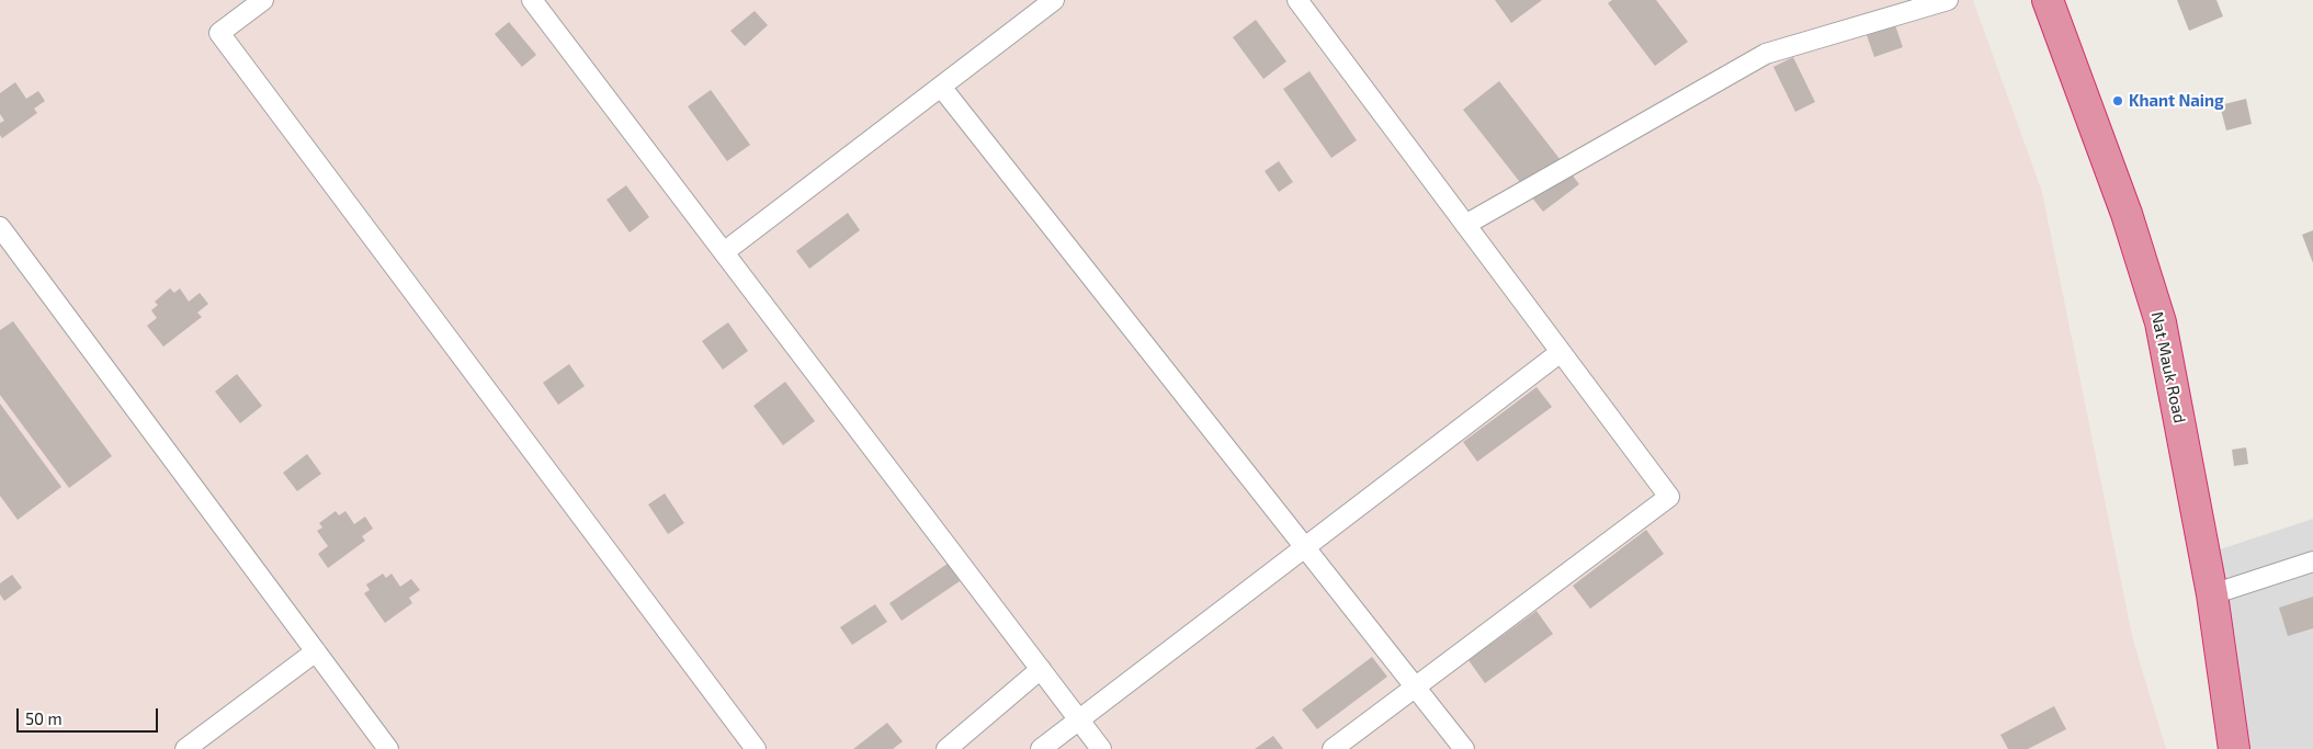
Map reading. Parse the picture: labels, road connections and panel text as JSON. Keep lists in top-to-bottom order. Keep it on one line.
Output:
{"streets":{"highway":["Nat Mauk Road"]},"places":["Khant Naing"],"scale_bar":"50 m"}
